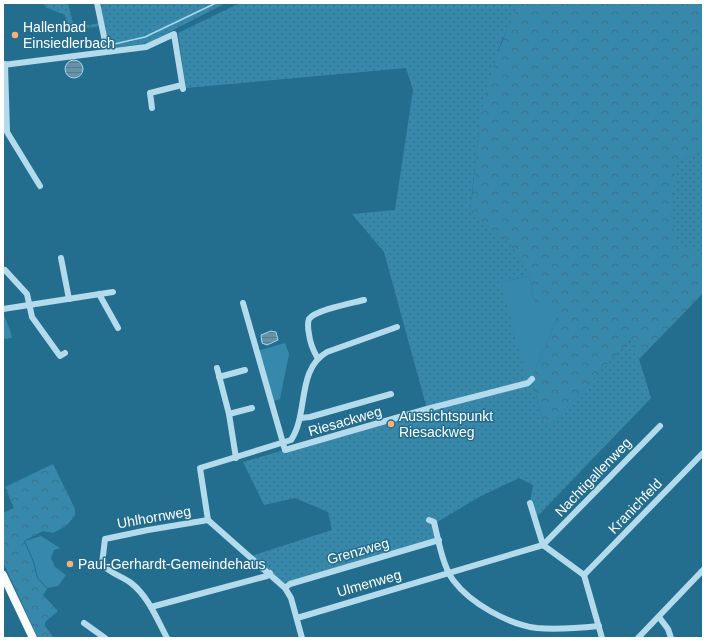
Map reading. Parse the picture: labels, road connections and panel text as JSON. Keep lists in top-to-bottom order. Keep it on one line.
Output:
{"streets":{"street":["Riesackweg","Nachtigallenweg","Kranichfeld","Uhlhornweg","Grenzweg","Ulmenweg"]},"crossings":[["Riesackweg","Uhlhornweg"],["Nachtigallenweg","Ulmenweg"]],"places":["Hallenbad Einsiedlerbach","Aussichtspunkt Riesackweg","Paul-Gerhardt-Gemeindehaus"]}
